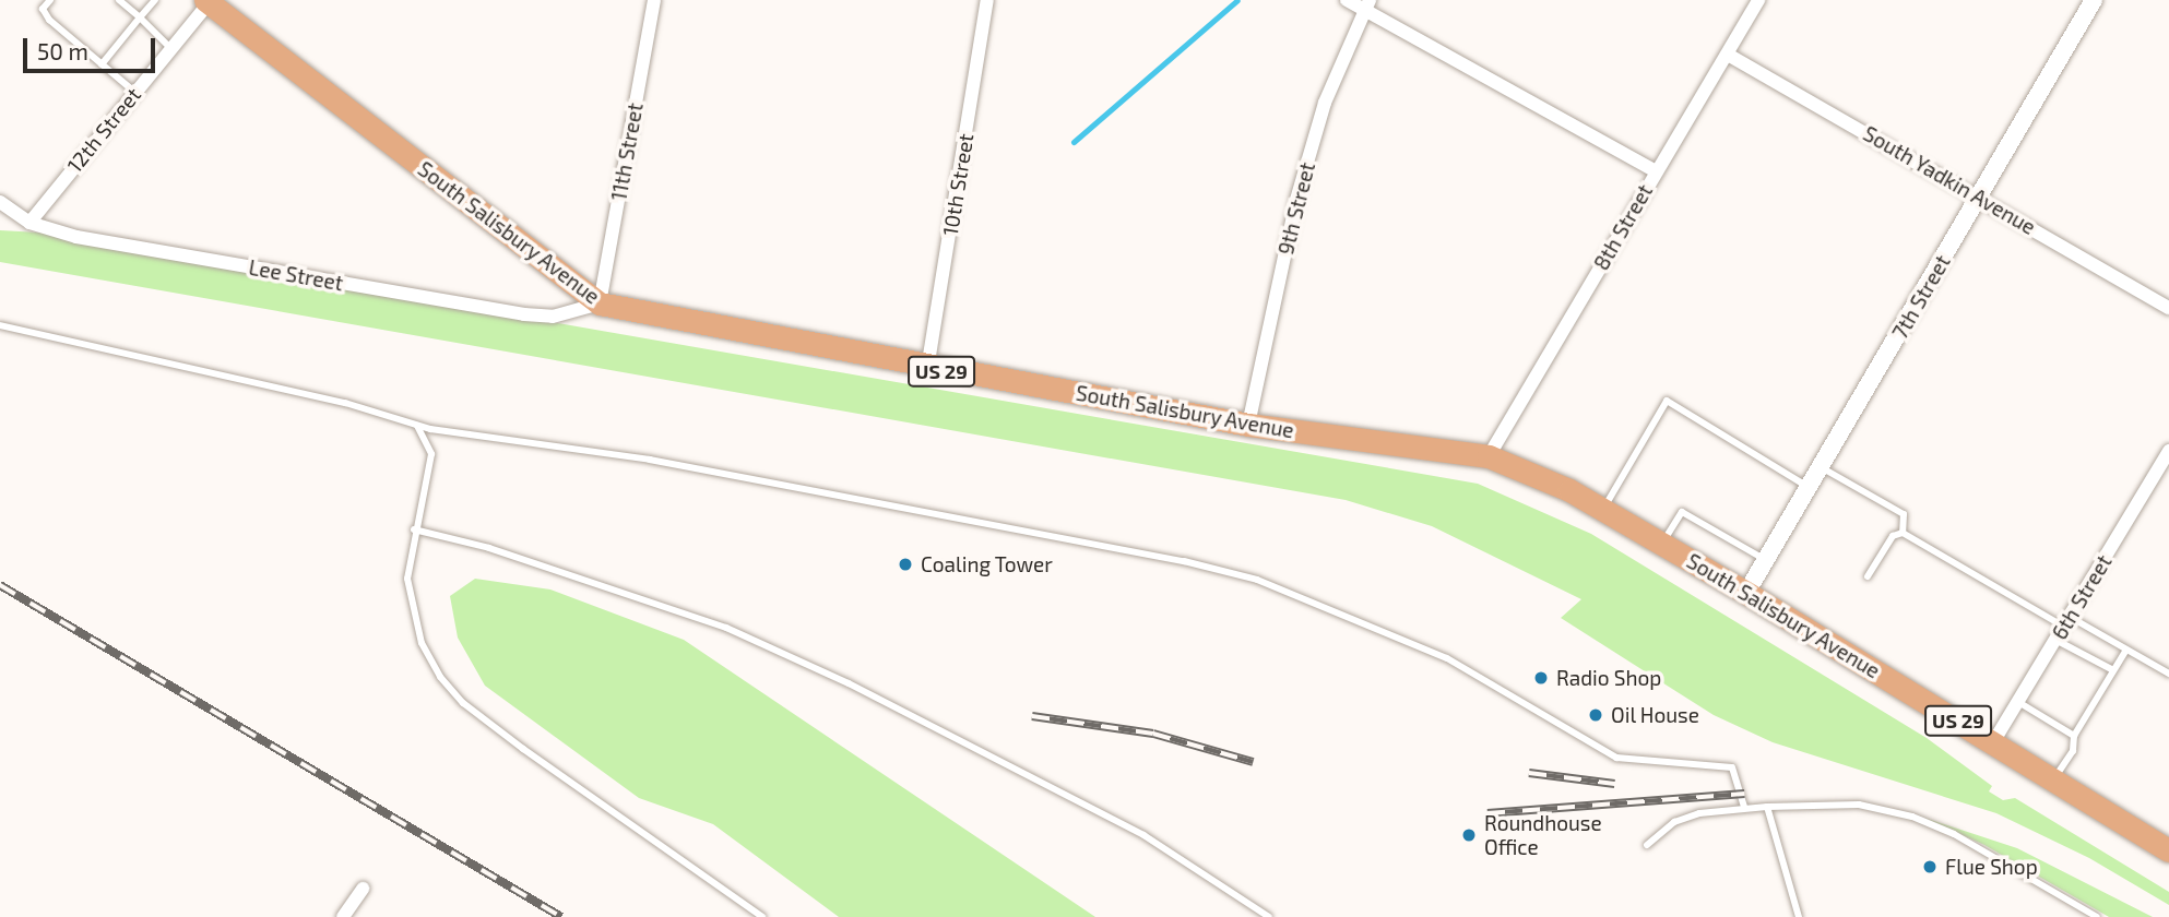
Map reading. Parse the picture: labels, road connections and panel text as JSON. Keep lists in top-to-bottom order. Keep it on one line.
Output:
{"streets":{"main road":["South Salisbury Avenue","US 29"],"street":["12th Street","11th Street","South Yadkin Avenue","10th Street","9th Street","8th Street","Lee Street","7th Street","6th Street"]},"crossings":[["12th Street","South Salisbury Avenue"],["12th Street","Lee Street"],["11th Street","South Salisbury Avenue"],["11th Street","Lee Street"],["South Yadkin Avenue","8th Street"],["South Yadkin Avenue","7th Street"],["10th Street","South Salisbury Avenue"],["9th Street","South Salisbury Avenue"],["8th Street","South Salisbury Avenue"],["South Salisbury Avenue","Lee Street"],["South Salisbury Avenue","7th Street"],["South Salisbury Avenue","6th Street"]],"places":["Coaling Tower","Radio Shop","Oil House","Roundhouse Office","Flue Shop"],"scale_bar":"50 m"}
